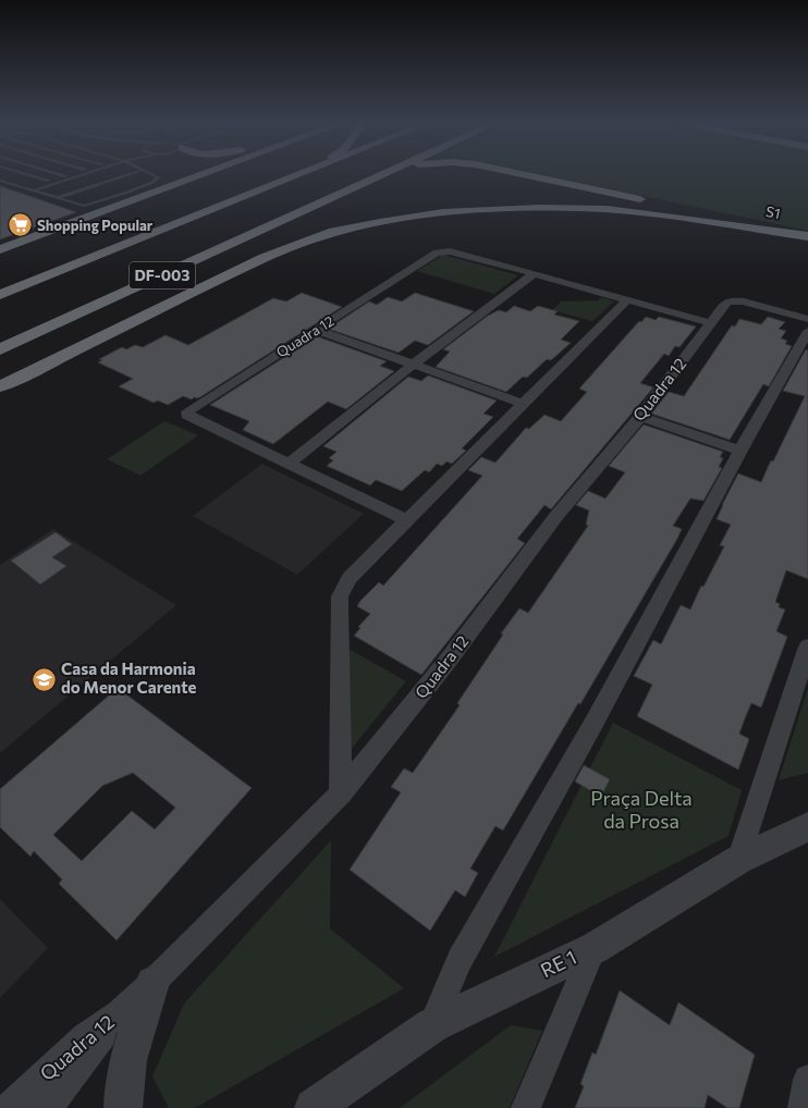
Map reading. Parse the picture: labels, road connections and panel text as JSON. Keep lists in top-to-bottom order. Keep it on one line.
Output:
{"streets":{"highway":["S1","DF-003"],"street":["Quadra 12","RE 1"]},"parks":["Praça Delta da Prosa"],"places":{"supermarket":["Shopping Popular"],"school or university":["Casa da Harmonia do Menor Carente"]}}
